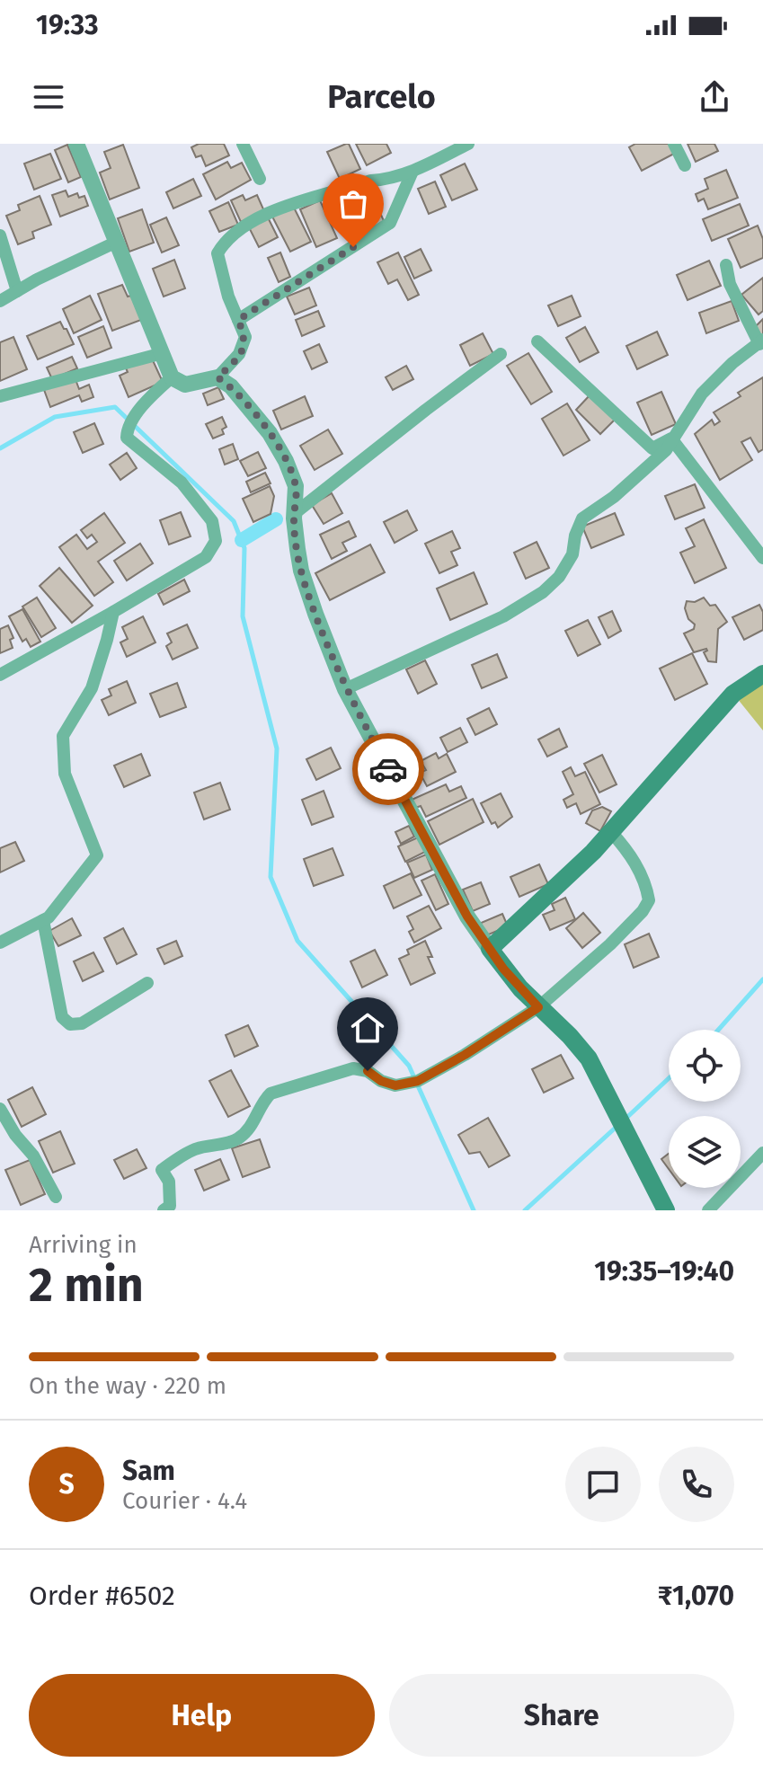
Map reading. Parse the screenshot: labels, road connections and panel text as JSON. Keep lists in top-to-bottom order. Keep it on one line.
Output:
{"page":{"status":"19:33","header":"Parcelo","heading":["2 min","Arriving in","19:35–19:40"],"panel":["Sam","Courier · 4.4","Order #6502","₹1,070"],"bar":"On the way · 220 m","round":"S","buttons":["Help","Share"]}}
